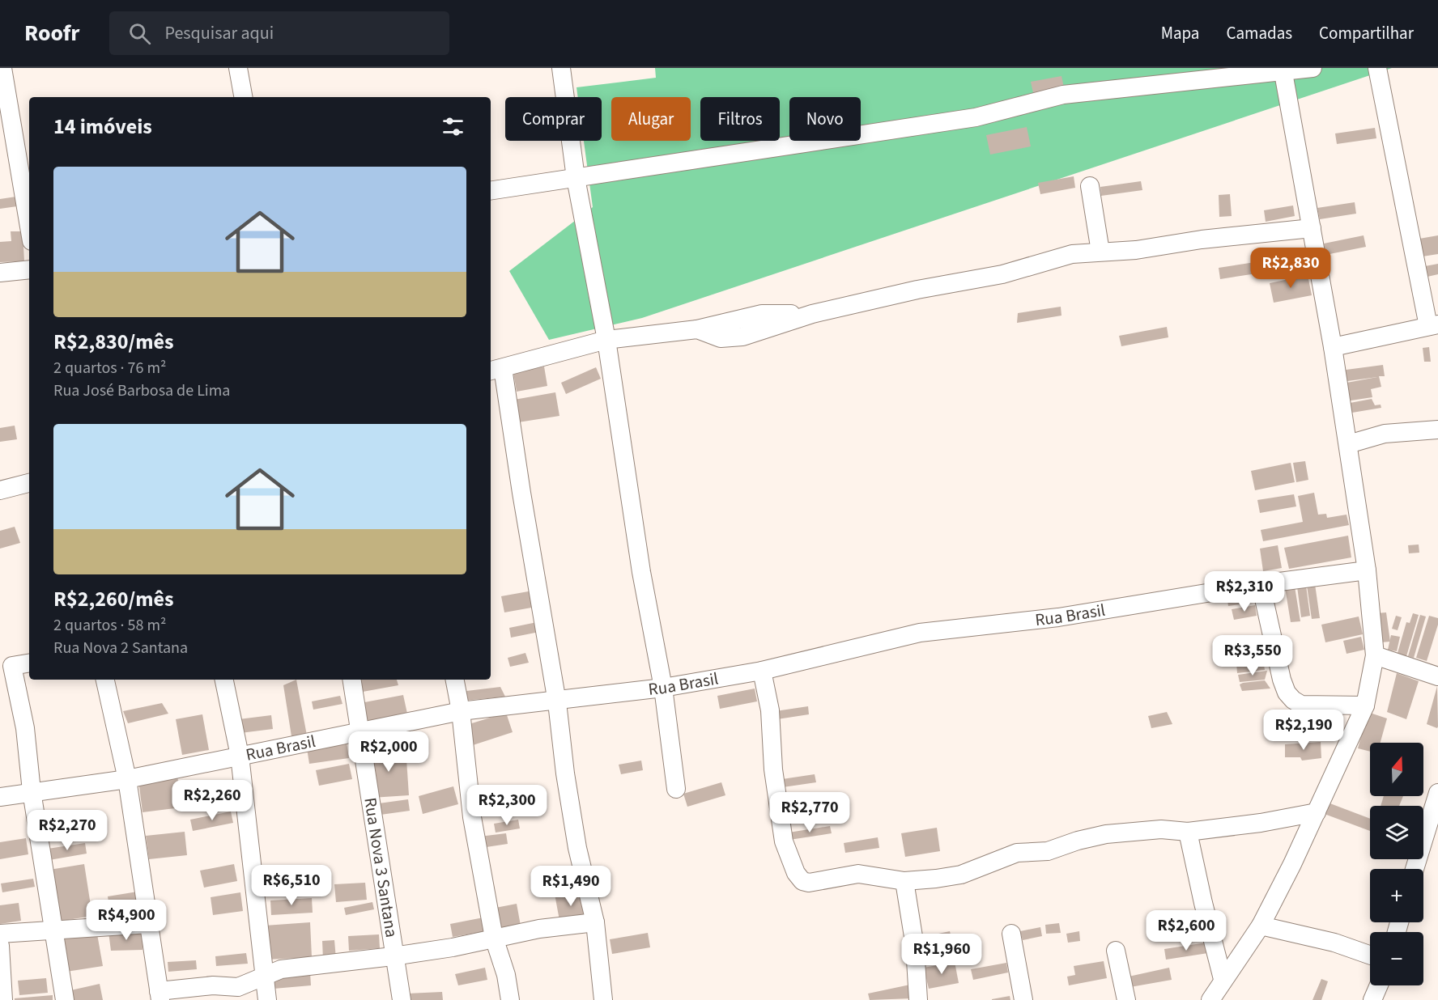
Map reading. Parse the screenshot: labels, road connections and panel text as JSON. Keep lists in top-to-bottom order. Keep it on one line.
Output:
{"streets":{"street":["Rua Brasil","Rua Nova 3 Santana"]},"crossings":[["Rua Brasil","Rua Nova 3 Santana"]],"north":"top","page":{"header":"Roofr","search":"Pesquisar aqui","nav":["Mapa","Camadas","Compartilhar"],"chip":["Comprar","Alugar","Filtros","Novo"],"heading":"14 imóveis","list":[{"name":"R$2,830/mês","note":"2 quartos · 76 m² · Rua José Barbosa de Lima"},{"name":"R$2,260/mês","note":"2 quartos · 58 m² · Rua Nova 2 Santana"}],"price":["R$2,830","R$2,310","R$3,550","R$2,190","R$2,000","R$2,260","R$2,300","R$2,770","R$2,270","R$6,510","R$1,490","R$4,900","R$2,600","R$1,960"],"map_buttons":["+","−"]}}
